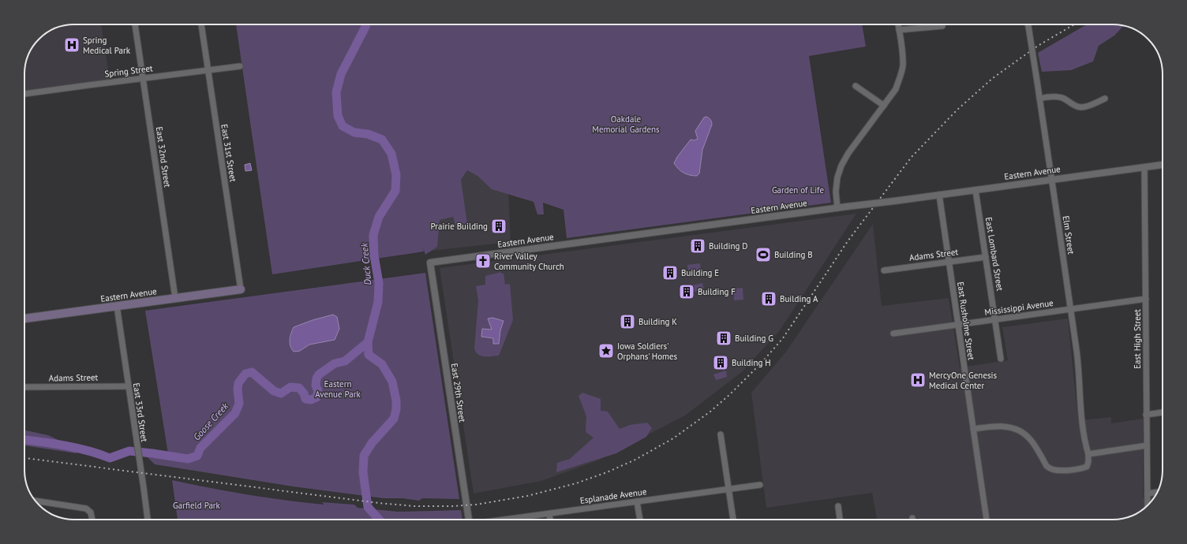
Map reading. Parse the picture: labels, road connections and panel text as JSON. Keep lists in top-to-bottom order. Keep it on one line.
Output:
{"streets":{"main road":["Eastern Avenue"],"street":["Spring Street","East 31st Street","East 32nd Street","Elm Street","East Lombard Street","Adams Street","Mississippi Avenue","East Rusholme Street","East High Street","East 29th Street","East 33rd Street","Esplanade Avenue"]},"crossings":[["Spring Street","East 31st Street"],["Spring Street","East 32nd Street"],["East 31st Street","Eastern Avenue"],["East 32nd Street","Eastern Avenue"],["Eastern Avenue","Elm Street"],["Eastern Avenue","East Lombard Street"],["Eastern Avenue","East Rusholme Street"],["Eastern Avenue","East High Street"],["Eastern Avenue","East 29th Street"],["Eastern Avenue","East 33rd Street"],["Elm Street","Mississippi Avenue"],["East Lombard Street","Adams Street"],["East Lombard Street","Mississippi Avenue"],["Adams Street","East Rusholme Street"],["Adams Street","East 33rd Street"],["Mississippi Avenue","East Rusholme Street"],["Mississippi Avenue","East High Street"]],"water":["Duck Creek","Goose Creek"],"parks":["Oakdale Memorial Gardens","Garden of Life","Eastern Avenue Park","Garfield Park"],"places":{"hospital":["Spring Medical Park","MercyOne Genesis Medical Center"],"building":["Prairie Building","Building D","Building E","Building F","Building A","Building K","Building G","Building H"],"sports":["Building B"],"church":["River Valley Community Church"],"place":["Iowa Soldiers' Orphans' Homes"]}}
